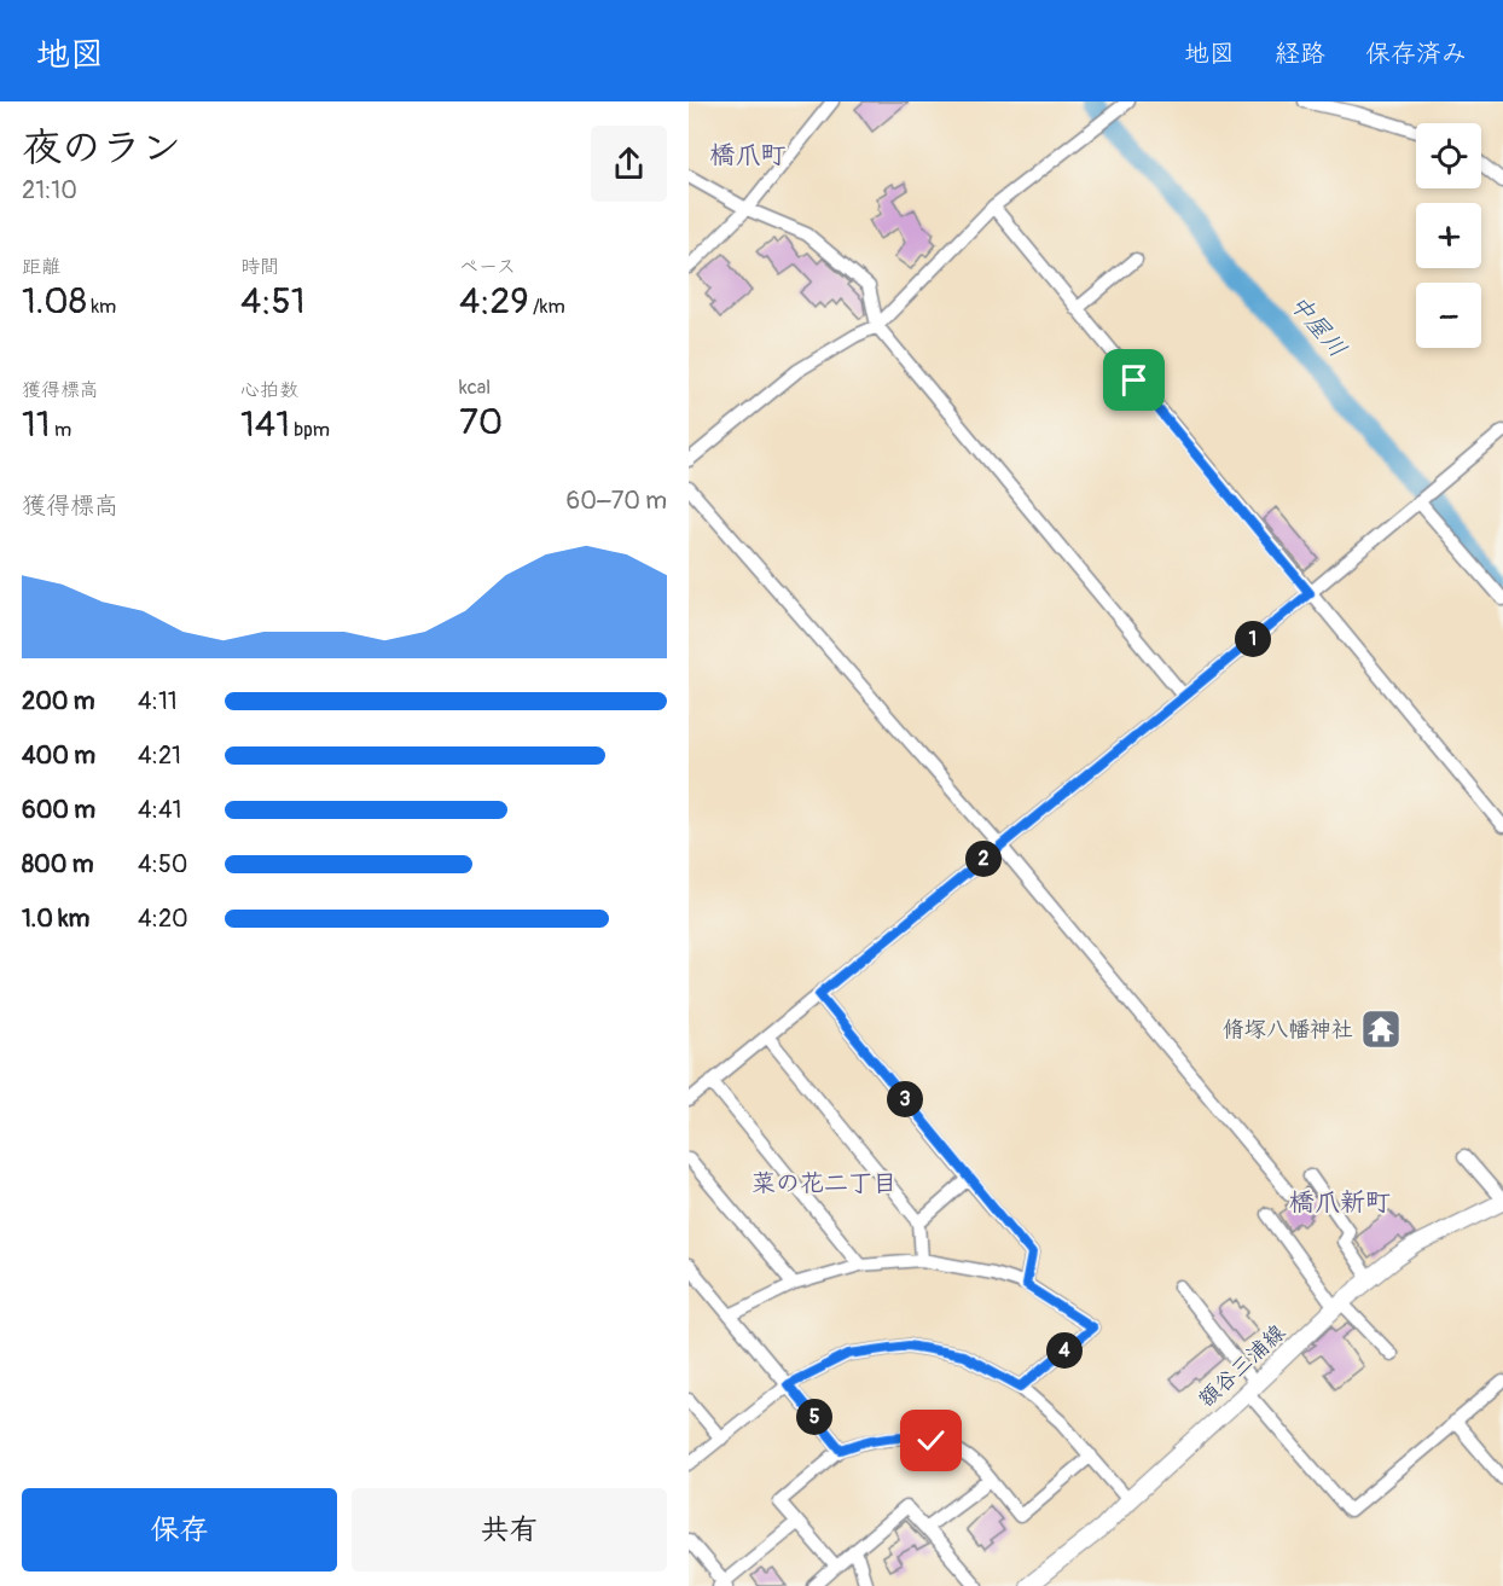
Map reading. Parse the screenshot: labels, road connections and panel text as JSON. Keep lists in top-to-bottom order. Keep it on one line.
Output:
{"streets":{"main road":["額谷三浦線"]},"districts":["橋爪町","菜の花二丁目","橋爪新町"],"water":["中屋川"],"places":{"temple":["脩塚八幡神社"]},"page":{"header":"地図","nav":["地図","経路","保存済み"],"heading":["夜のラン","21:10"],"map_buttons":["+","−"],"stats":[["距離","1.08 km"],["時間","4:51"],["ペース","4:29 /km"],["獲得標高","11 m"],["心拍数","141 bpm"],["kcal","70"]],"chart":["獲得標高","60–70 m"],"pins":["1","2","3","4","5"],"list":[{"name":"200 m","note":"4:11"},{"name":"400 m","note":"4:21"},{"name":"600 m","note":"4:41"},{"name":"800 m","note":"4:50"},{"name":"1.0 km","note":"4:20"}],"buttons":["保存","共有"]}}
